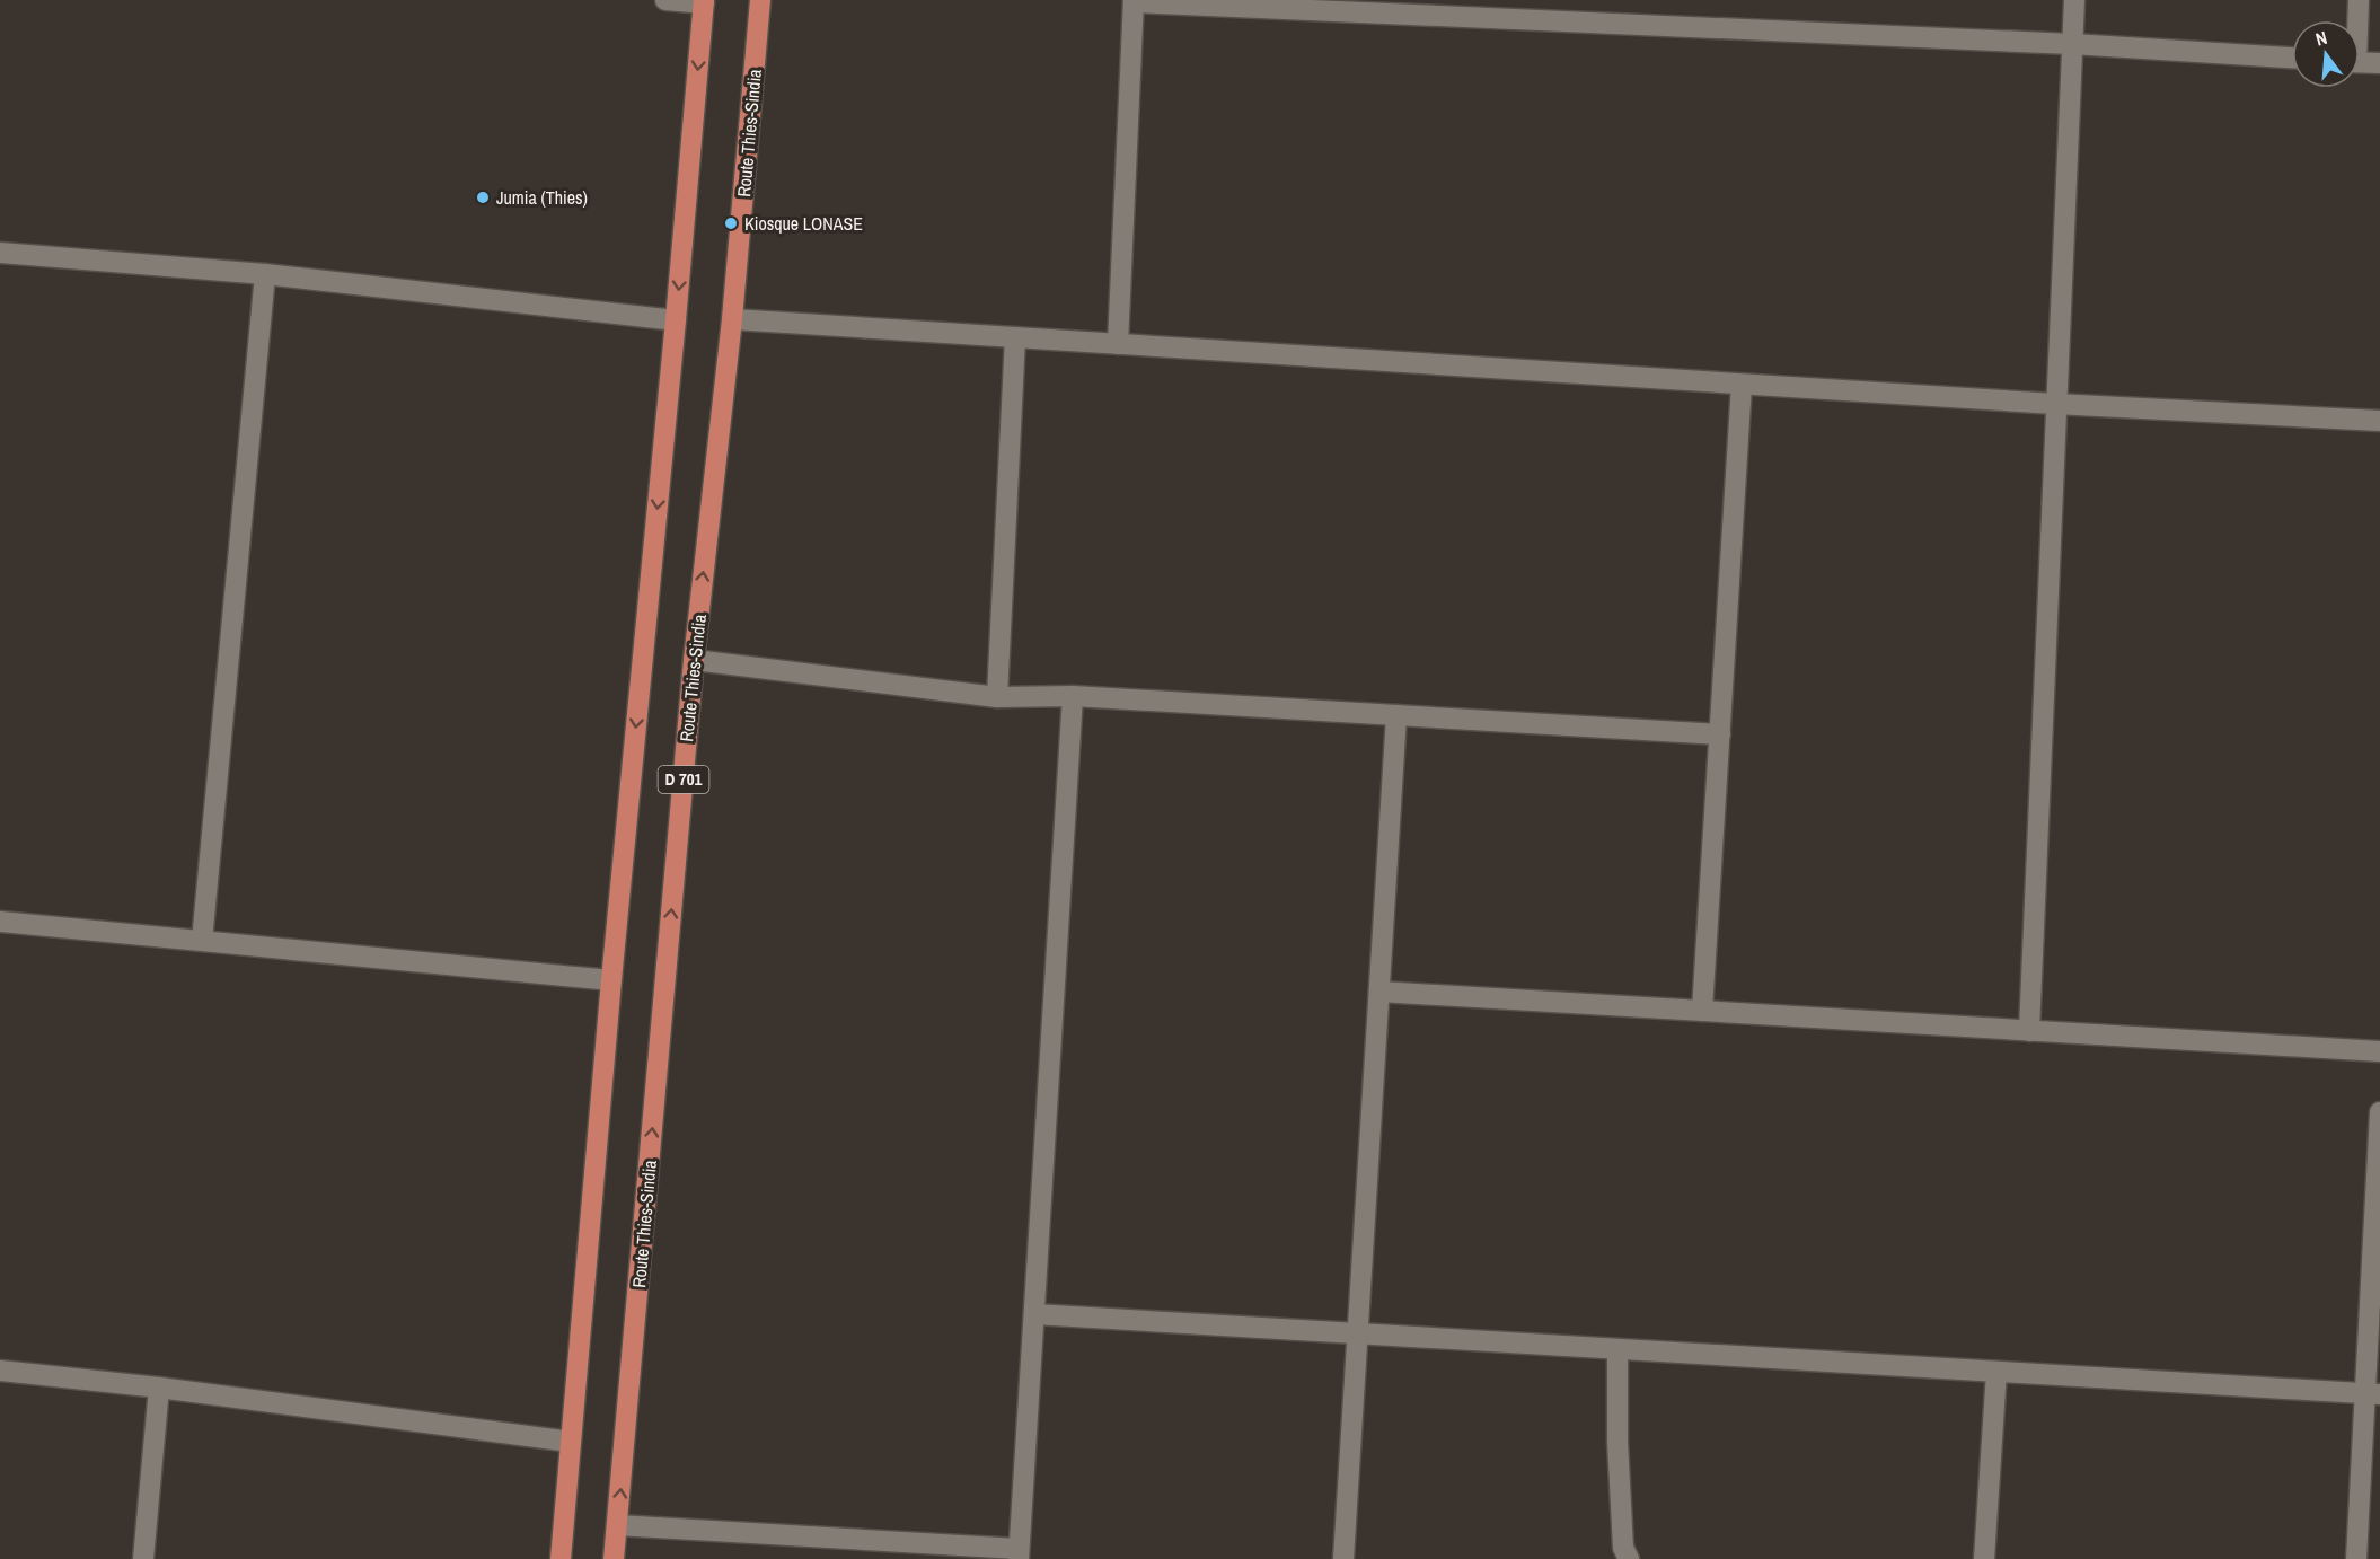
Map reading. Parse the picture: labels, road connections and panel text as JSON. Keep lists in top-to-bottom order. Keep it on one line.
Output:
{"streets":{"main road":["Route Thies-Sindia","D 701"]},"places":["Jumia (Thies)","Kiosque LONASE"],"north":"top"}
